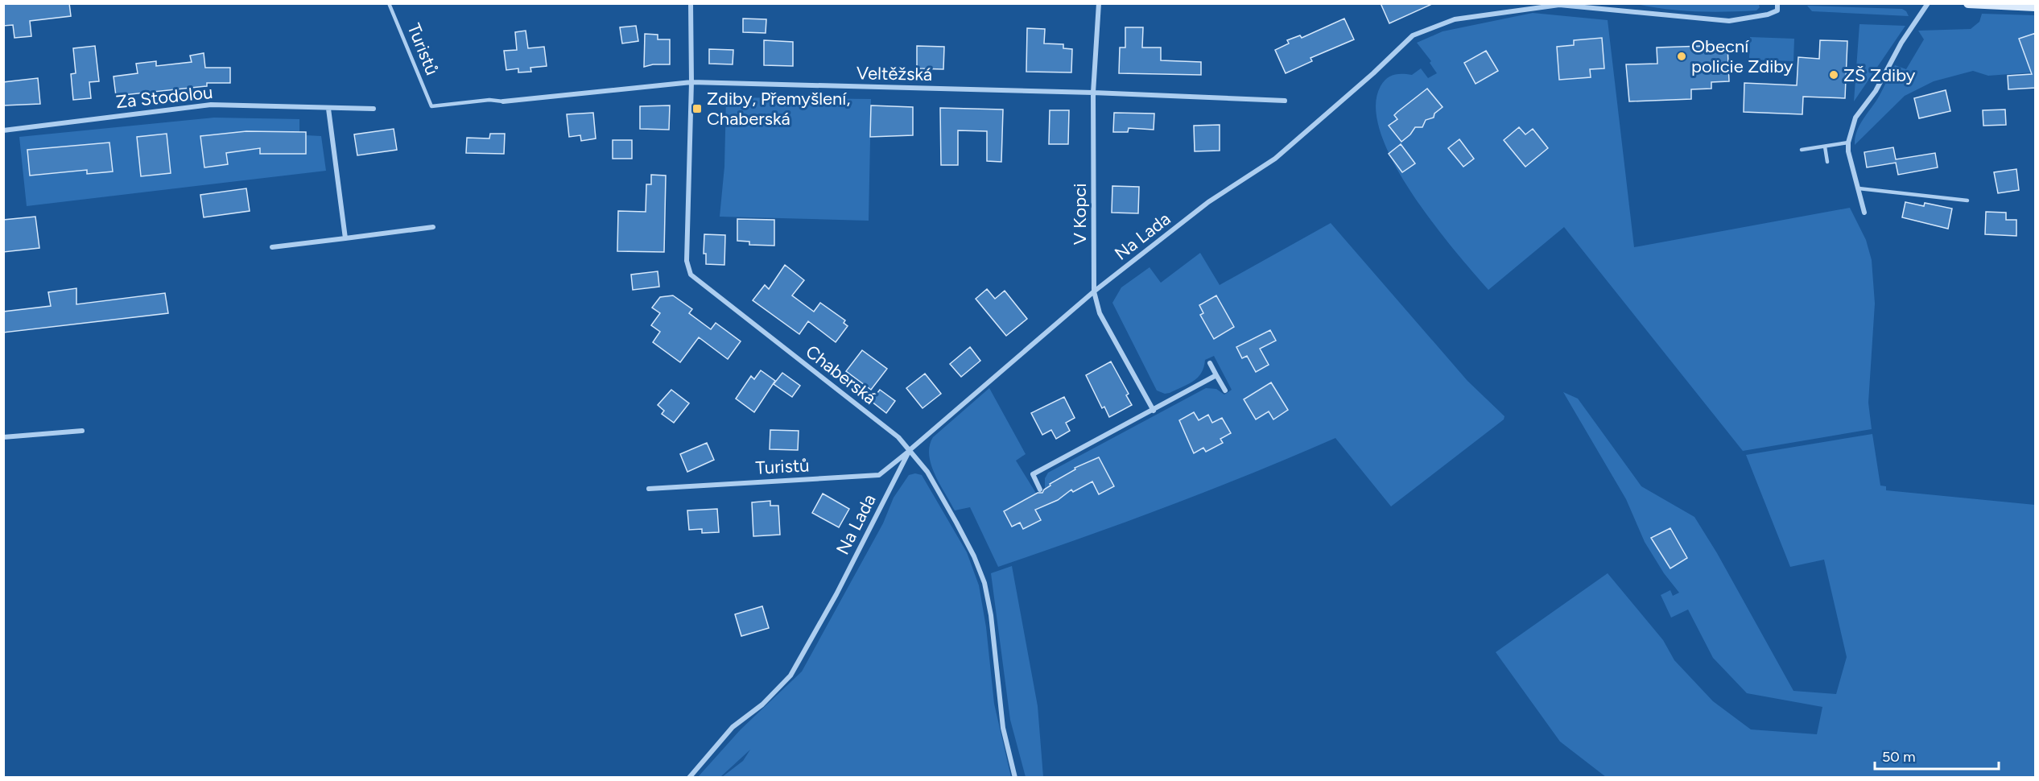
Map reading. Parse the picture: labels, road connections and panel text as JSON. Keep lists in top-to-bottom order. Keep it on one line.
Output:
{"streets":{"street":["Turistů","Veltěžská","Za Stodolou","V Kopci","Na Lada","Chaberská"]},"crossings":[["Turistů","Veltěžská"],["Turistů","Na Lada"],["Turistů","Chaberská"],["Veltěžská","V Kopci"],["Veltěžská","Chaberská"],["V Kopci","Na Lada"],["Na Lada","Chaberská"]],"places":{"other":["Obecní policie Zdiby","ZŠ Zdiby"],"transit":["Zdiby, Přemyšlení, Chaberská"]},"scale_bar":"50 m"}
